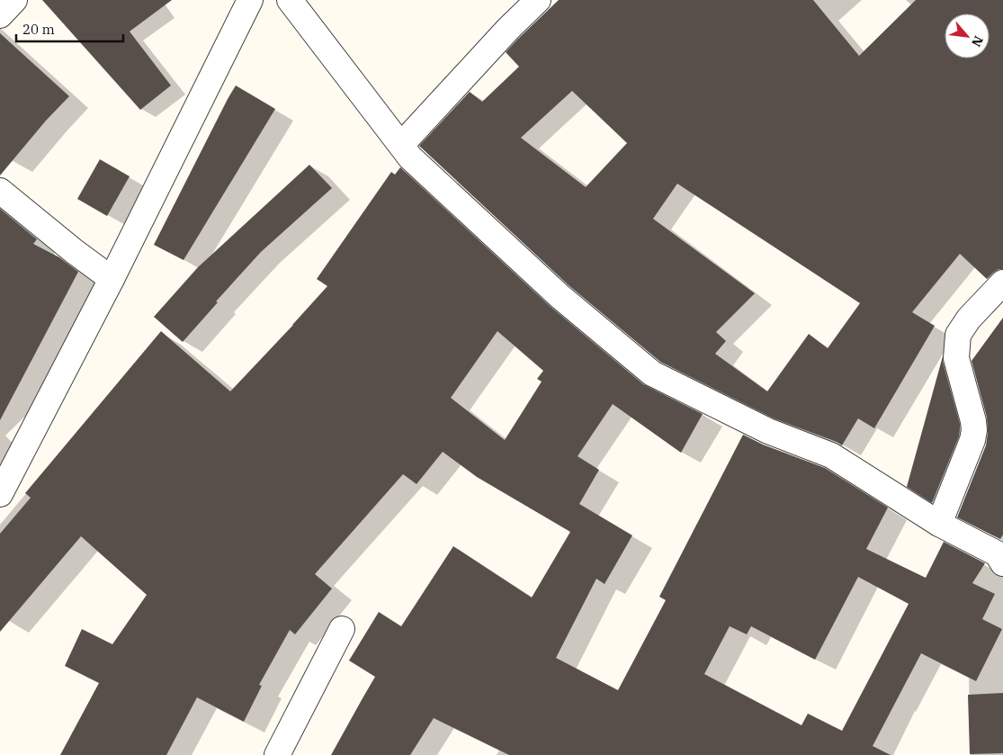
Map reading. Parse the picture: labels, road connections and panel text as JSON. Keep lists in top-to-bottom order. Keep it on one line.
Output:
{"scale_bar":"20 m","north":"bottom right"}
